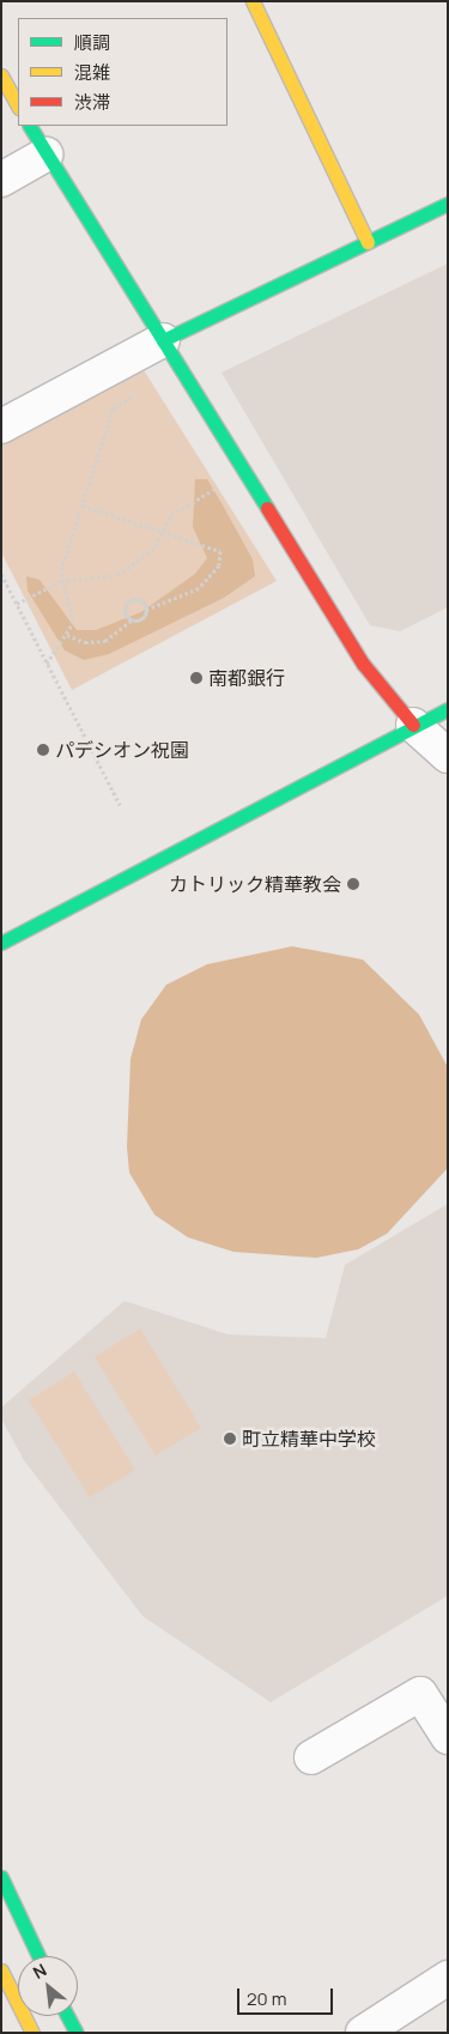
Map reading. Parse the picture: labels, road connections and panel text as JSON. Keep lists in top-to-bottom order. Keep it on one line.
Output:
{"places":["南都銀行","パデシオン祝園","カトリック精華教会","町立精華中学校"],"legend":["順調","混雑","渋滞"],"scale_bar":"20 m","north":"top left"}
